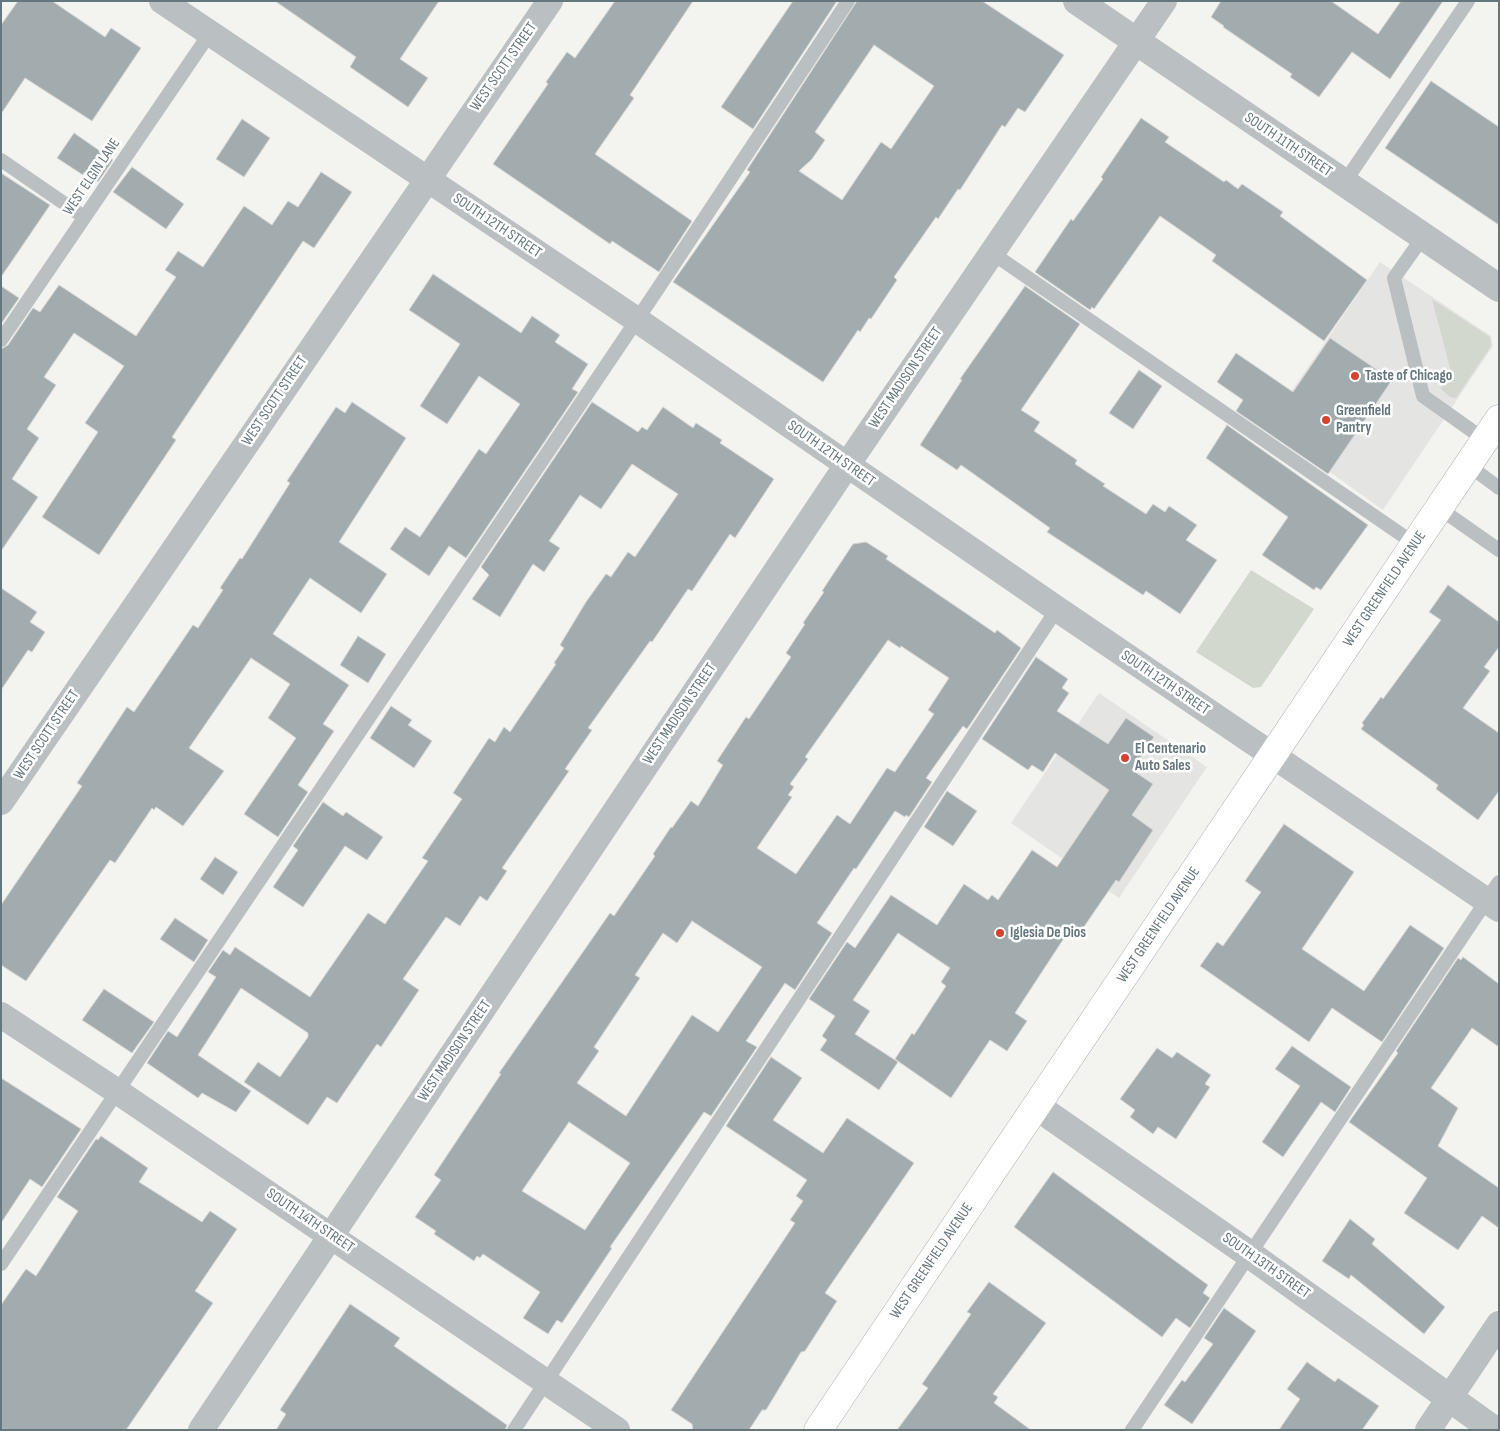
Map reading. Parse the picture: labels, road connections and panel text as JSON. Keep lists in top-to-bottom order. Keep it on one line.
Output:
{"streets":{"main road":["WEST GREENFIELD AVENUE"],"street":["WEST SCOTT STREET","SOUTH 11TH STREET","SOUTH 12TH STREET","WEST MADISON STREET","SOUTH 14TH STREET","SOUTH 13TH STREET"],"lane":["WEST ELGIN LANE"]},"crossings":[["WEST SCOTT STREET","SOUTH 12TH STREET"],["SOUTH 11TH STREET","WEST MADISON STREET"],["WEST ELGIN LANE","SOUTH 12TH STREET"],["SOUTH 12TH STREET","WEST MADISON STREET"],["SOUTH 12TH STREET","WEST GREENFIELD AVENUE"],["WEST MADISON STREET","SOUTH 14TH STREET"],["WEST GREENFIELD AVENUE","SOUTH 13TH STREET"]],"places":["Taste of Chicago","Greenfield Pantry","El Centenario Auto Sales","Iglesia De Dios"]}
